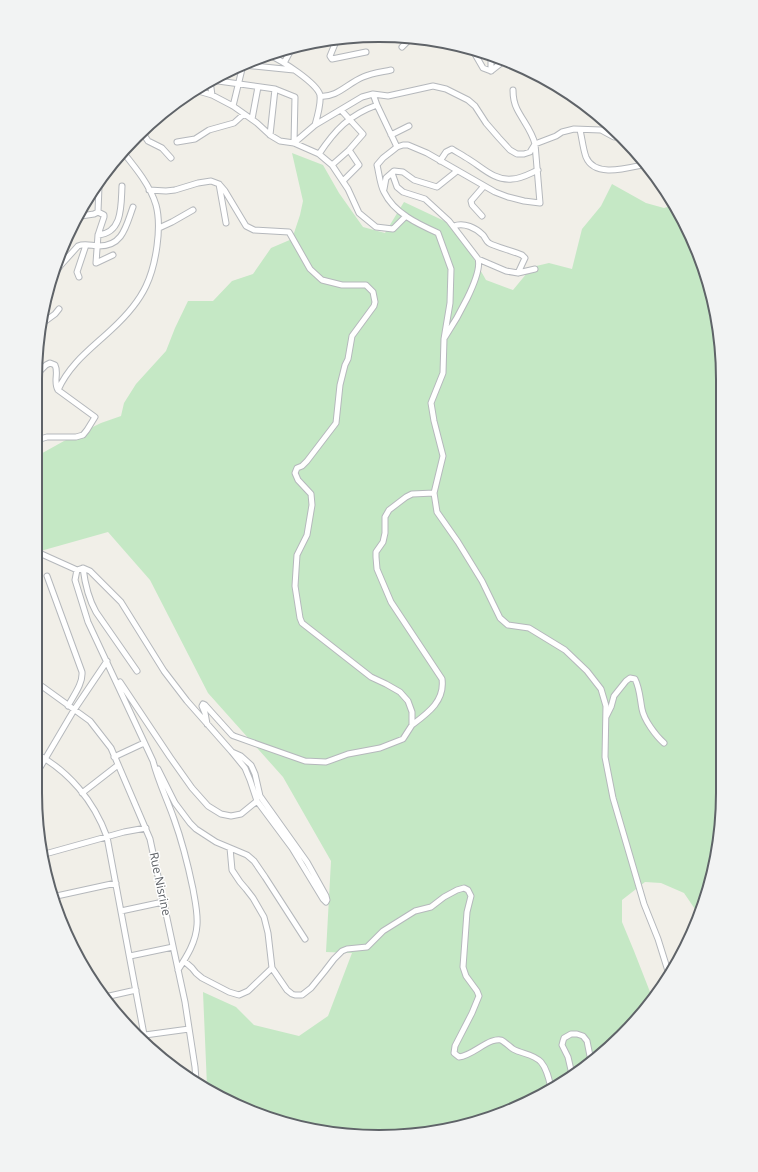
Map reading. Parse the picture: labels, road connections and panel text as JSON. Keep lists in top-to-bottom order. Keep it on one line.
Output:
{"streets":{"street":["Rue Nisrine"]}}
